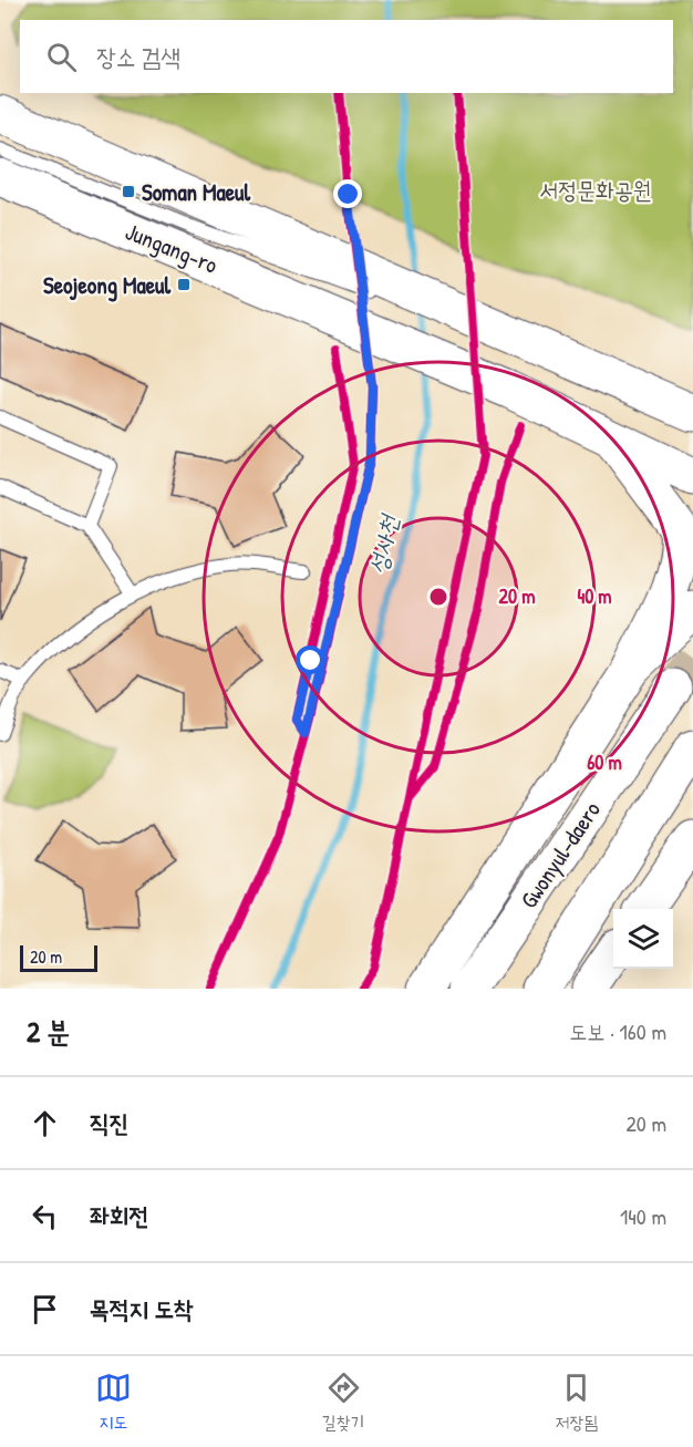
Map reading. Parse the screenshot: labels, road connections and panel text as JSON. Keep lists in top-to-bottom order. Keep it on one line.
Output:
{"streets":{"main road":["Jungang-ro","Gwonyul-daero"]},"water":["성사천"],"parks":["서정문화공원"],"places":{"transit":["Soman Maeul","Seojeong Maeul"]},"scale_bar":"20 m","page":{"search":"장소 검색","scale":"20 m","heading":["2 분","도보 · 160 m"],"list":[["직진","20 m"],["좌회전","140 m"],"목적지 도착"],"nav":["지도","길찾기","저장됨"]},"rings":["20 m","40 m","60 m"]}
